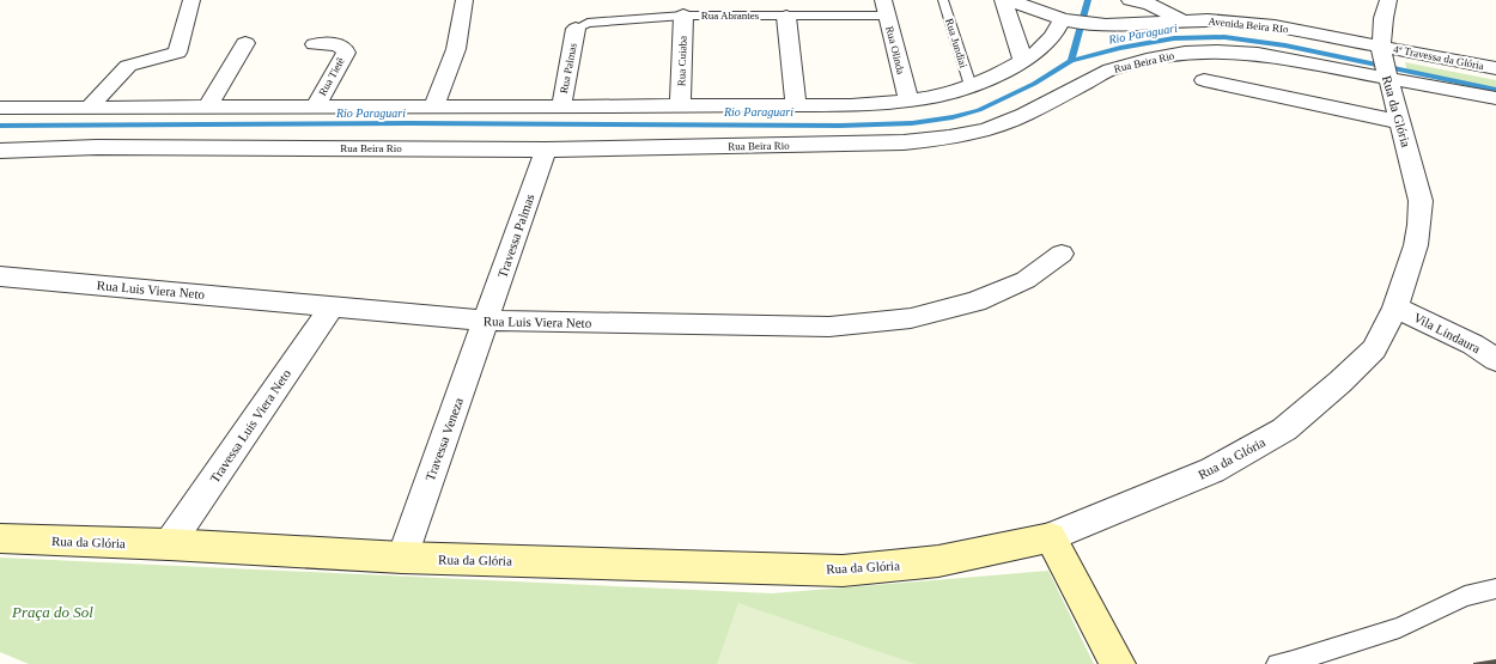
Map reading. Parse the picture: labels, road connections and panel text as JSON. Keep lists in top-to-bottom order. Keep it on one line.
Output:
{"streets":{"main road":["Rua da Glória"],"street":["Avenida Beira RIo","Rua Olinda","4ª Travessa da Glória","Rua Cuiaba","Rua Beira Rio","Rua Palmas","Rua Tietê","Travessa Palmas","Rua Luis Viera Neto","Vila Lindaura","Travessa Luis Viera Neto","Travessa Veneza"],"lane":["Rua Abrantes","Rua Jundiai"]},"crossings":[["Rua Abrantes","Rua Olinda"],["Rua Abrantes","Rua Cuiaba"],["Rua Abrantes","Rua Palmas"],["Avenida Beira RIo","4ª Travessa da Glória"],["Avenida Beira RIo","Rua Beira Rio"],["Avenida Beira RIo","Rua da Glória"],["4ª Travessa da Glória","Rua Beira Rio"],["4ª Travessa da Glória","Rua da Glória"],["Rua Beira Rio","Rua da Glória"],["Rua Beira Rio","Travessa Palmas"],["Rua da Glória","Vila Lindaura"],["Rua da Glória","Travessa Luis Viera Neto"],["Rua da Glória","Travessa Veneza"],["Travessa Palmas","Rua Luis Viera Neto"],["Travessa Palmas","Travessa Veneza"],["Rua Luis Viera Neto","Travessa Luis Viera Neto"],["Rua Luis Viera Neto","Travessa Veneza"]],"water":["Rio Paraguari"],"parks":["Praça do Sol"]}
